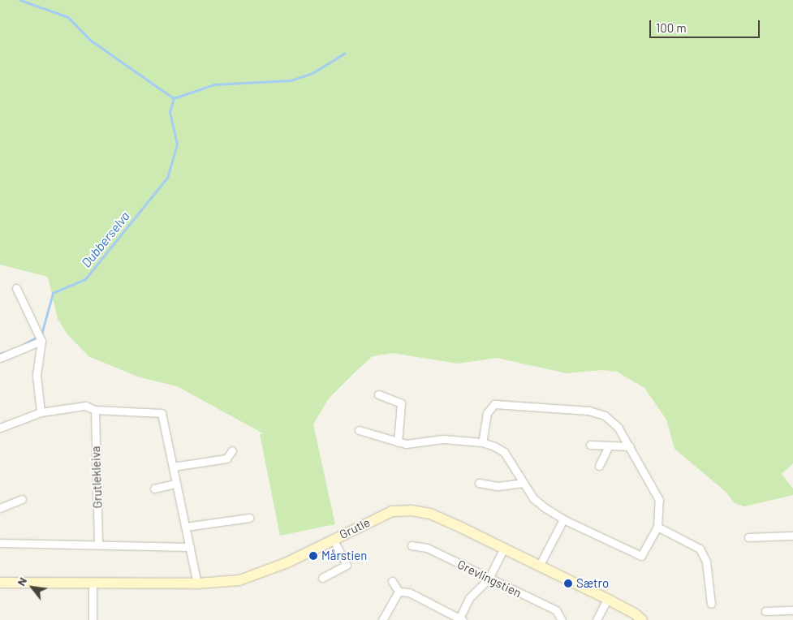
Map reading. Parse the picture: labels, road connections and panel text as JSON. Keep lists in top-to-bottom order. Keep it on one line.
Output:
{"streets":{"street":["Grutlekleiva","Grutle","Grevlingstien"]},"water":["Dubberselva"],"places":["Mårstien","Sætro"],"scale_bar":"100 m","north":"top left"}
